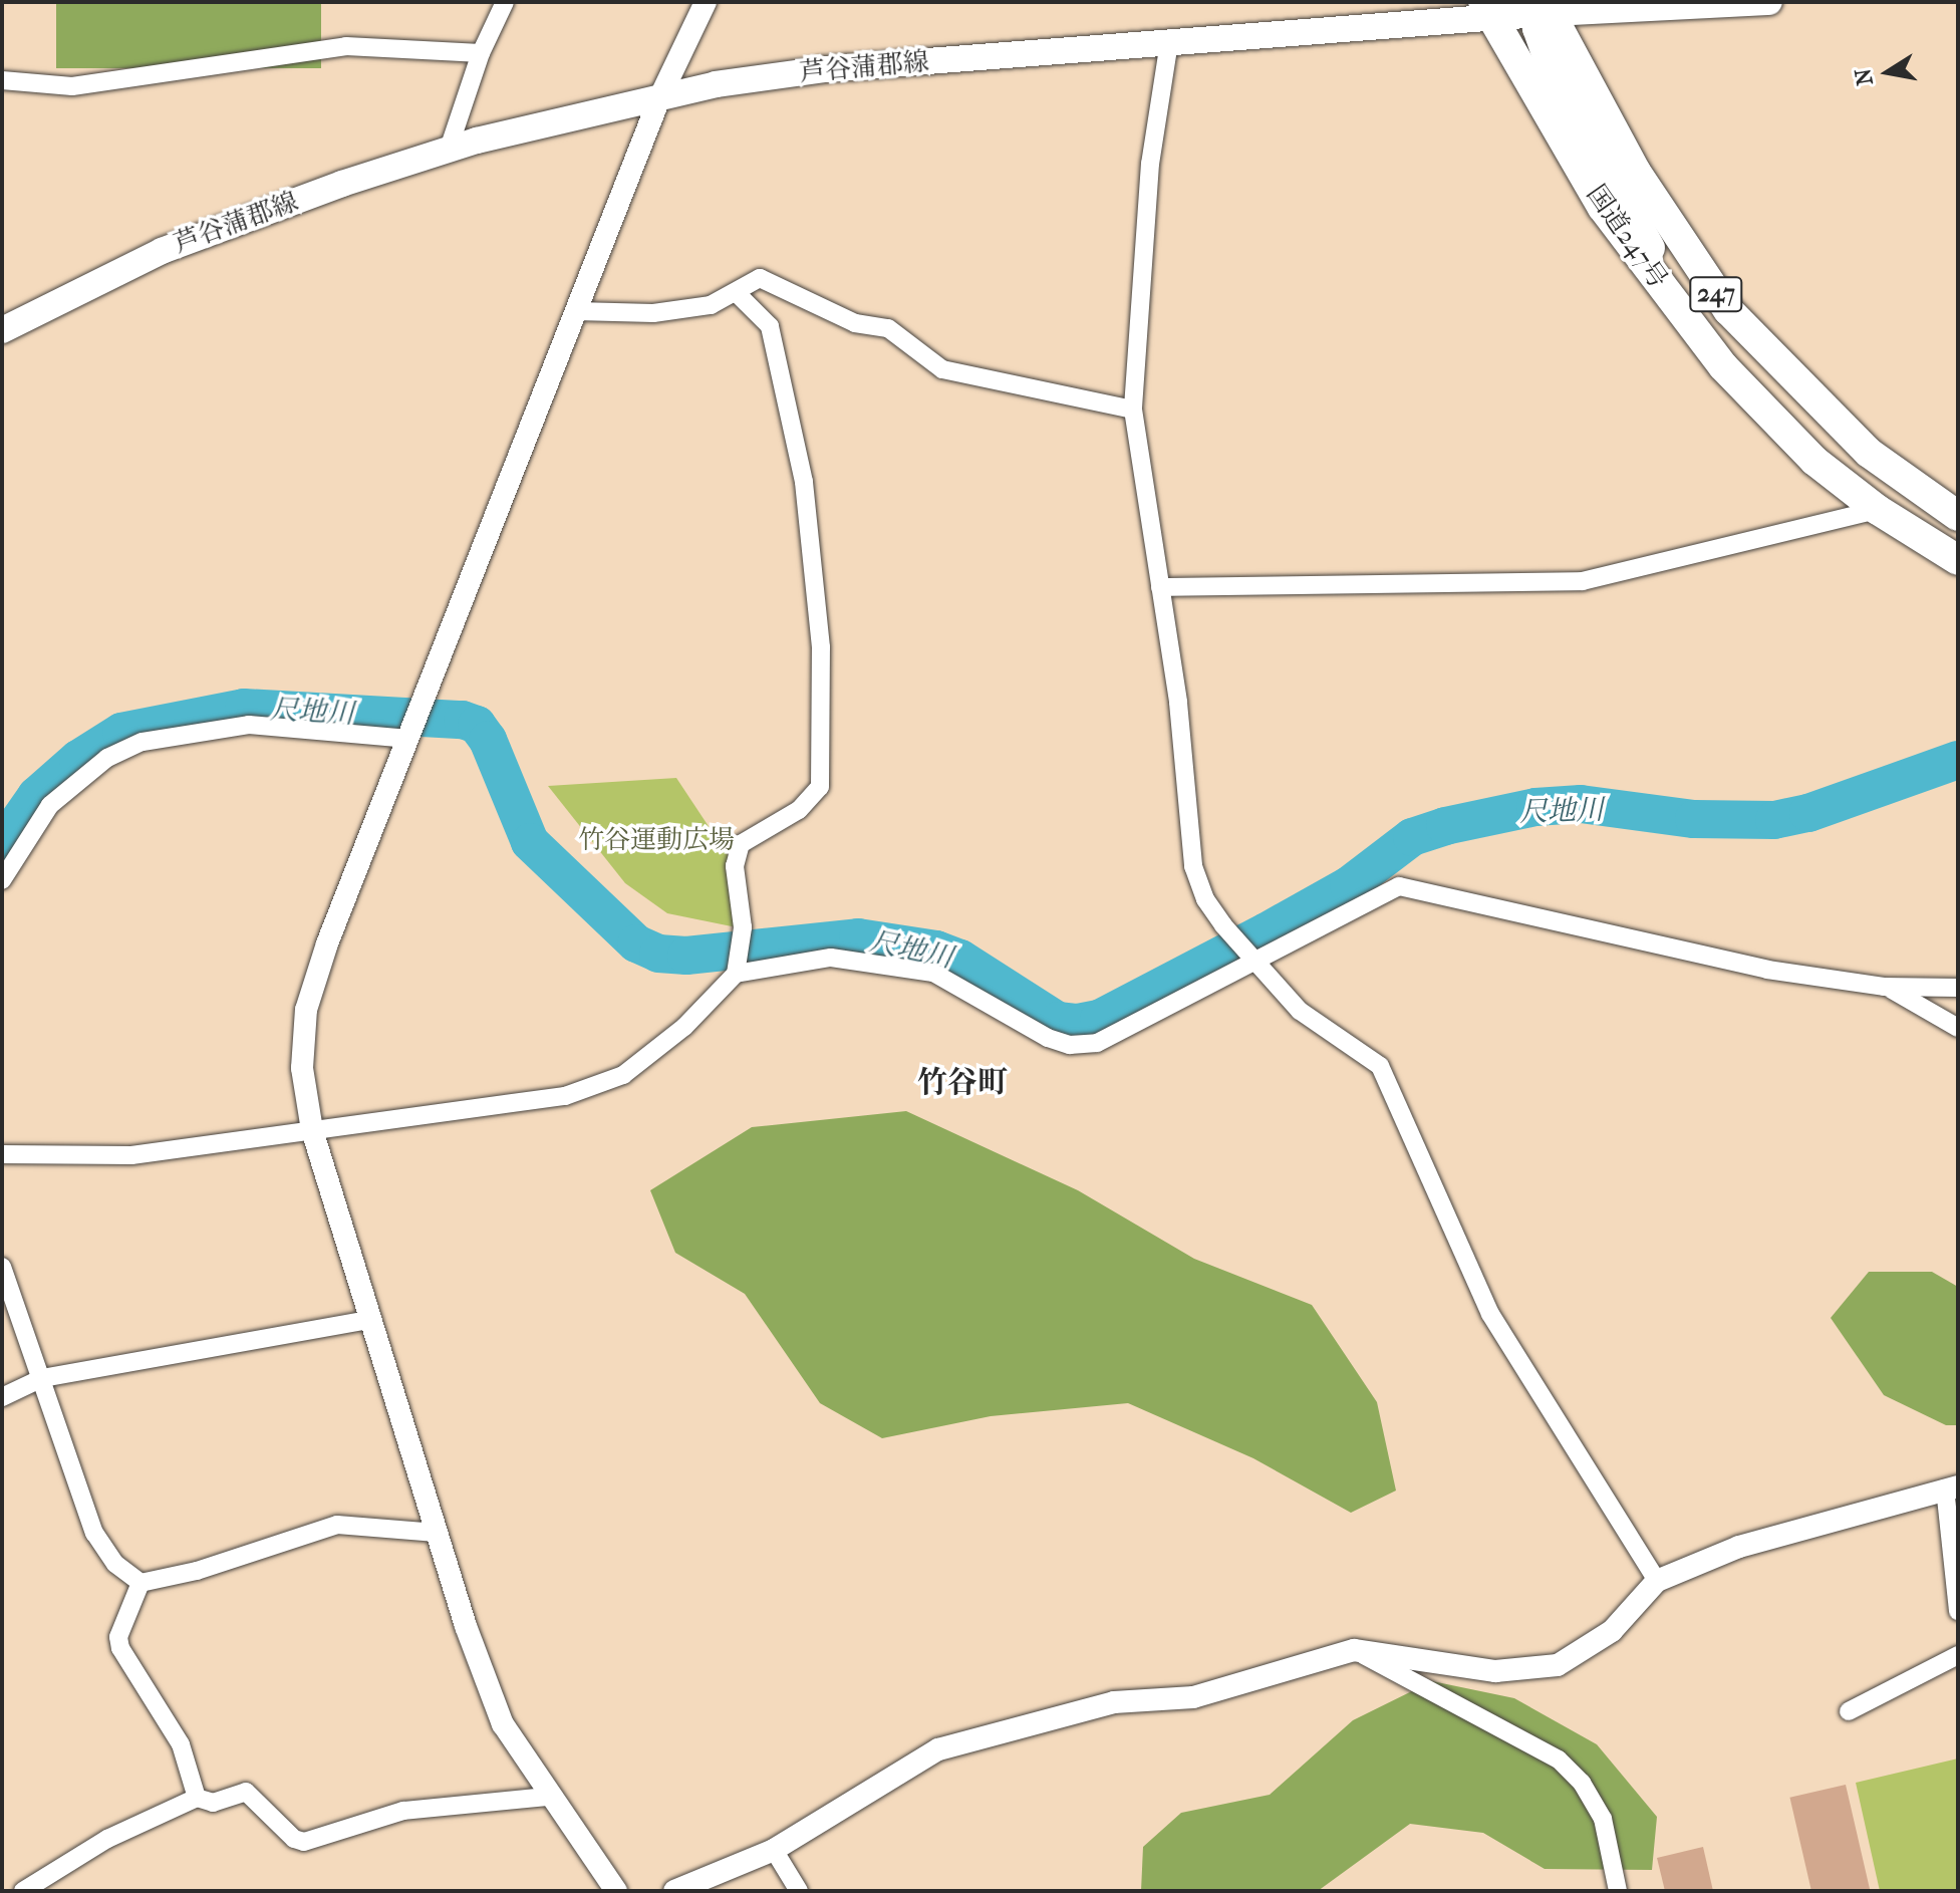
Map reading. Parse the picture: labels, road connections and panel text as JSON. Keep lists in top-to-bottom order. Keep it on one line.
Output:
{"streets":{"highway":["国道247号","247"],"main road":["芦谷蒲郡線"]},"crossings":[["芦谷蒲郡線","国道247号"],["芦谷蒲郡線","247"],["国道247号","247"]],"districts":["竹谷町"],"water":["尺地川"],"parks":["竹谷運動広場"],"north":"left"}
